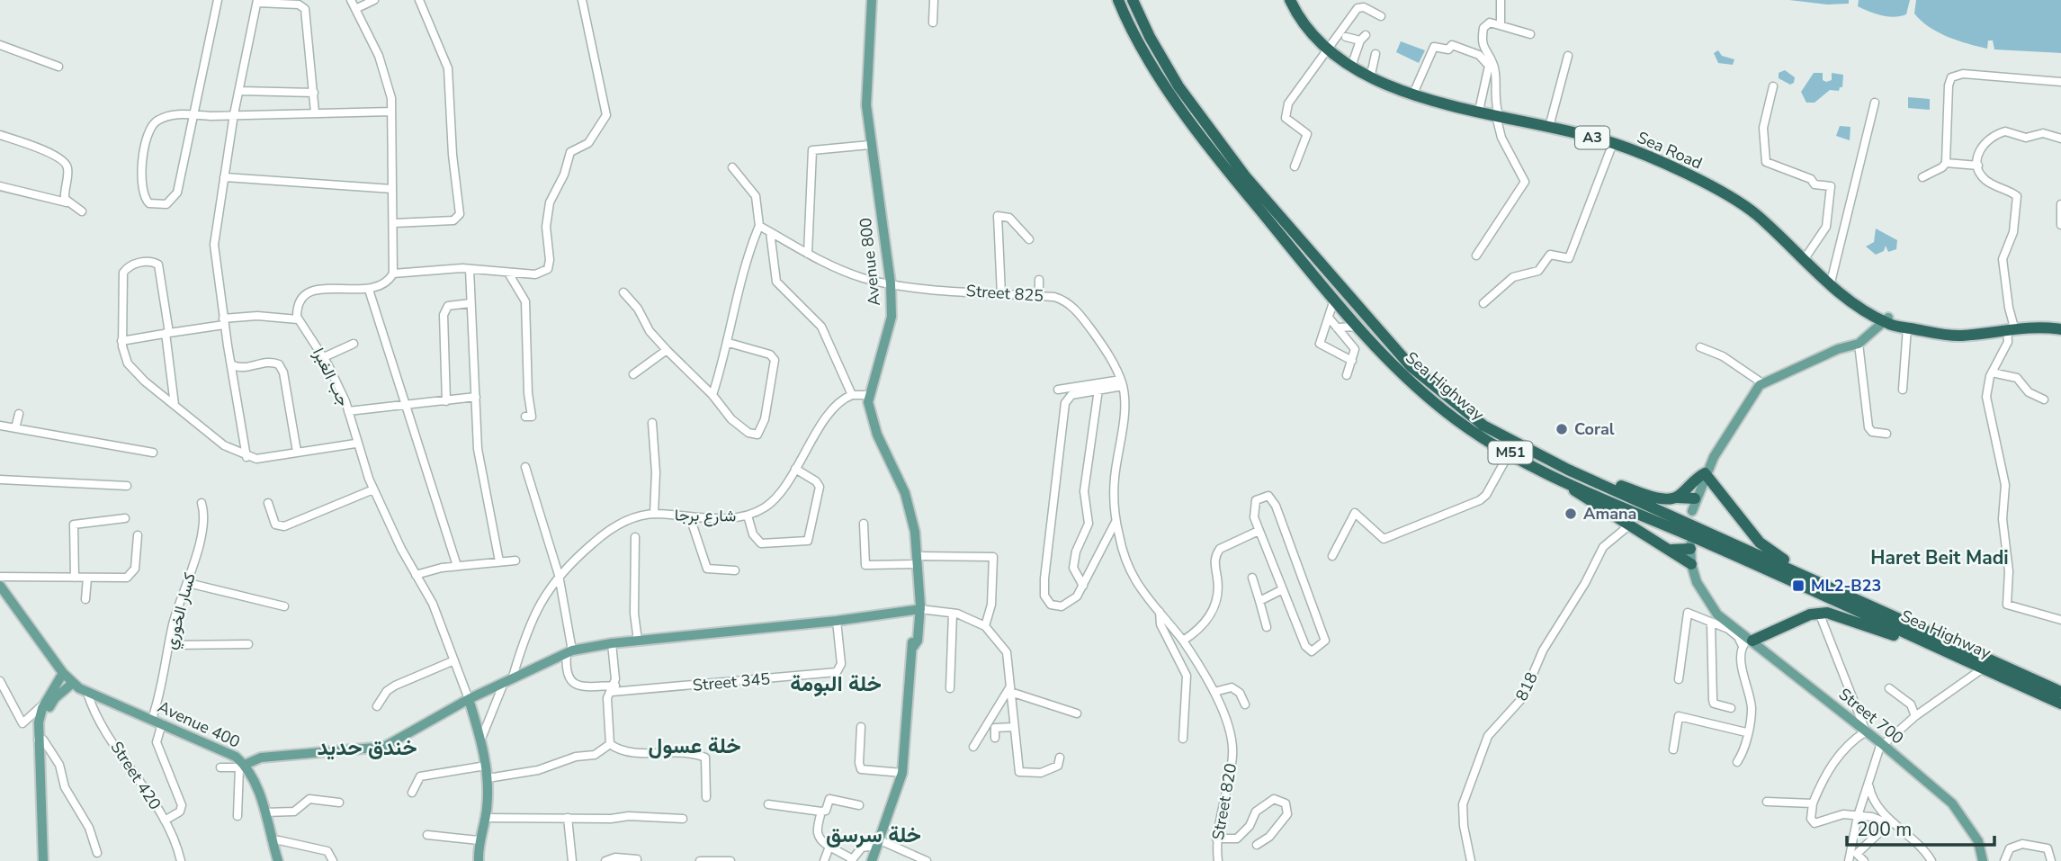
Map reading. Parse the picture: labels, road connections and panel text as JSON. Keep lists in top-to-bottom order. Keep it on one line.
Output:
{"streets":{"highway":["A3","Sea Road","Sea Highway","M51"],"main road":["Avenue 800","Street 700","Avenue 400"],"street":["Street 825","جب الغبرا","شارع برجا","كسار الخوري","Street 345","818","Street 420","Street 820"]},"crossings":[["Avenue 800","Street 825"],["Street 825","Street 820"],["كسار الخوري","Avenue 400"],["كسار الخوري","Street 420"],["Avenue 400","Street 420"]],"districts":["Haret Beit Madi","خلة البومة","خلة عسول","خندق حديد","خلة سرسق"],"places":{"other":["Coral","Amana"],"transit":["ML2-B23"]},"scale_bar":"200 m"}
